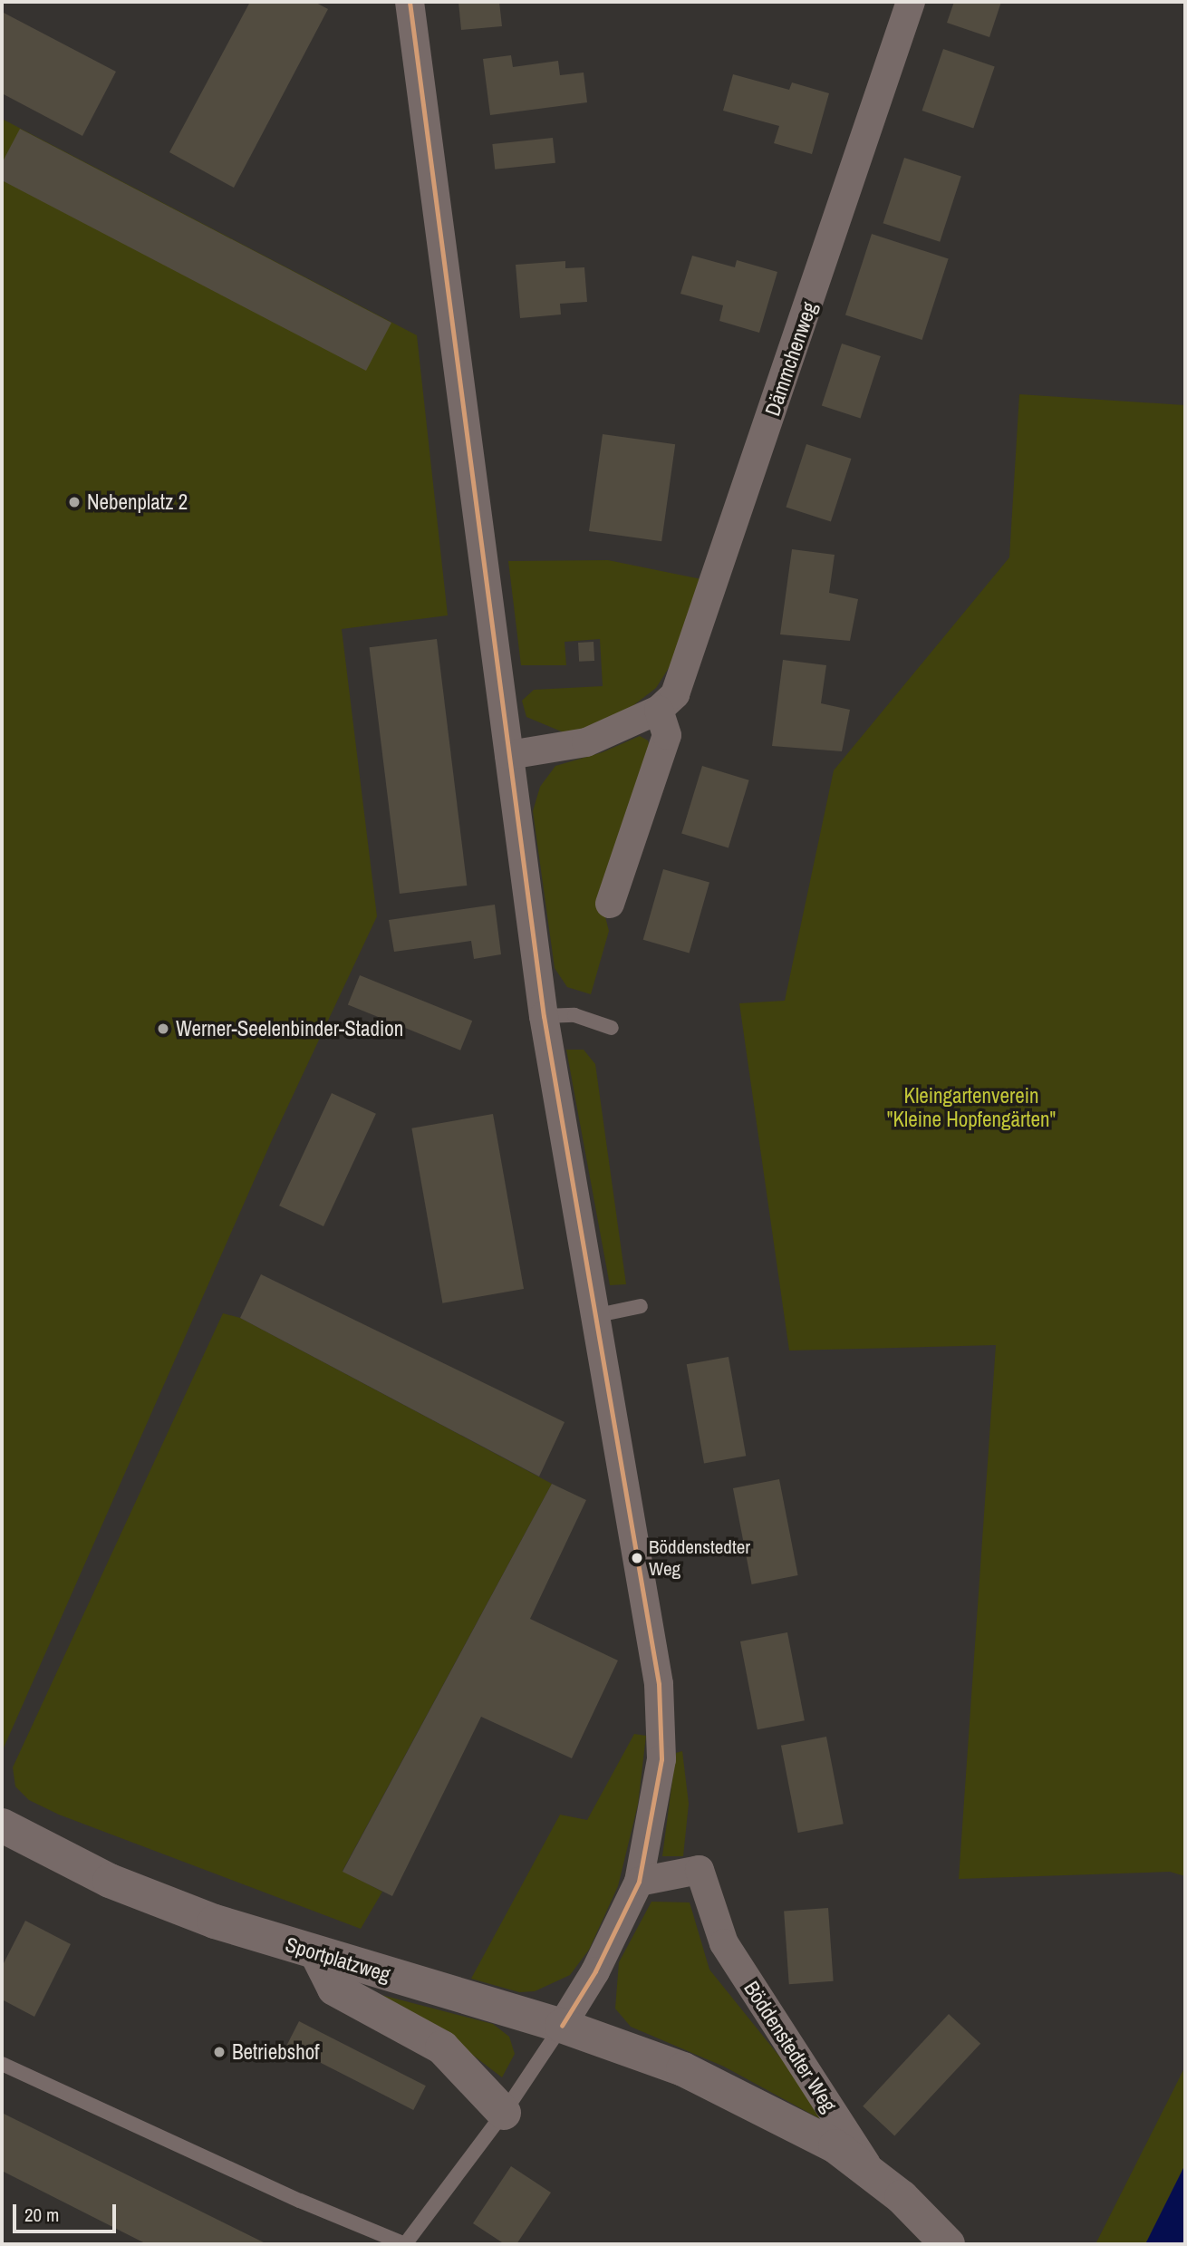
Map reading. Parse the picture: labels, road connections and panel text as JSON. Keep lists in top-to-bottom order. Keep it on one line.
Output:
{"streets":{"street":["Dämmchenweg","Sportplatzweg","Böddenstedter Weg"]},"crossings":[["Sportplatzweg","Böddenstedter Weg"]],"parks":["Kleingartenverein \"Kleine Hopfengärten\""],"places":["Nebenplatz 2","Werner-Seelenbinder-Stadion","Böddenstedter Weg","Betriebshof"],"scale_bar":"20 m"}
